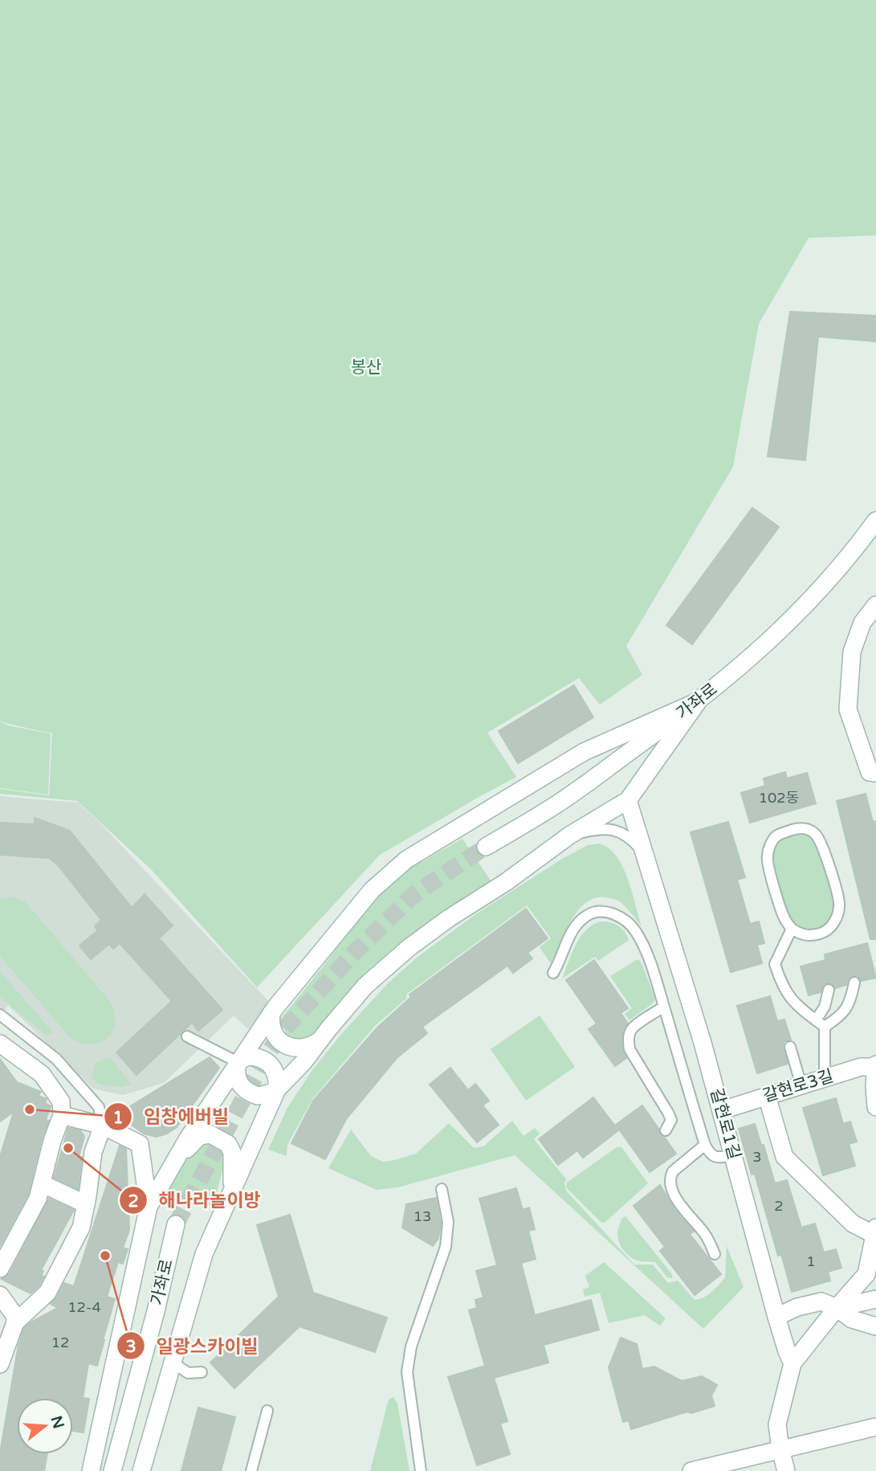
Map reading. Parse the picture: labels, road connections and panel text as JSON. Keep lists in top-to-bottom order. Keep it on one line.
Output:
{"streets":{"main road":["가좌로","갈현로3길","갈현로1길"]},"crossings":[["갈현로3길","갈현로1길"]],"parks":["봉산"],"places":["임창에버빌","해나라놀이방","일광스카이빌"],"house_numbers":["102동","3","2","13","1","12-4","12"],"north":"right"}
